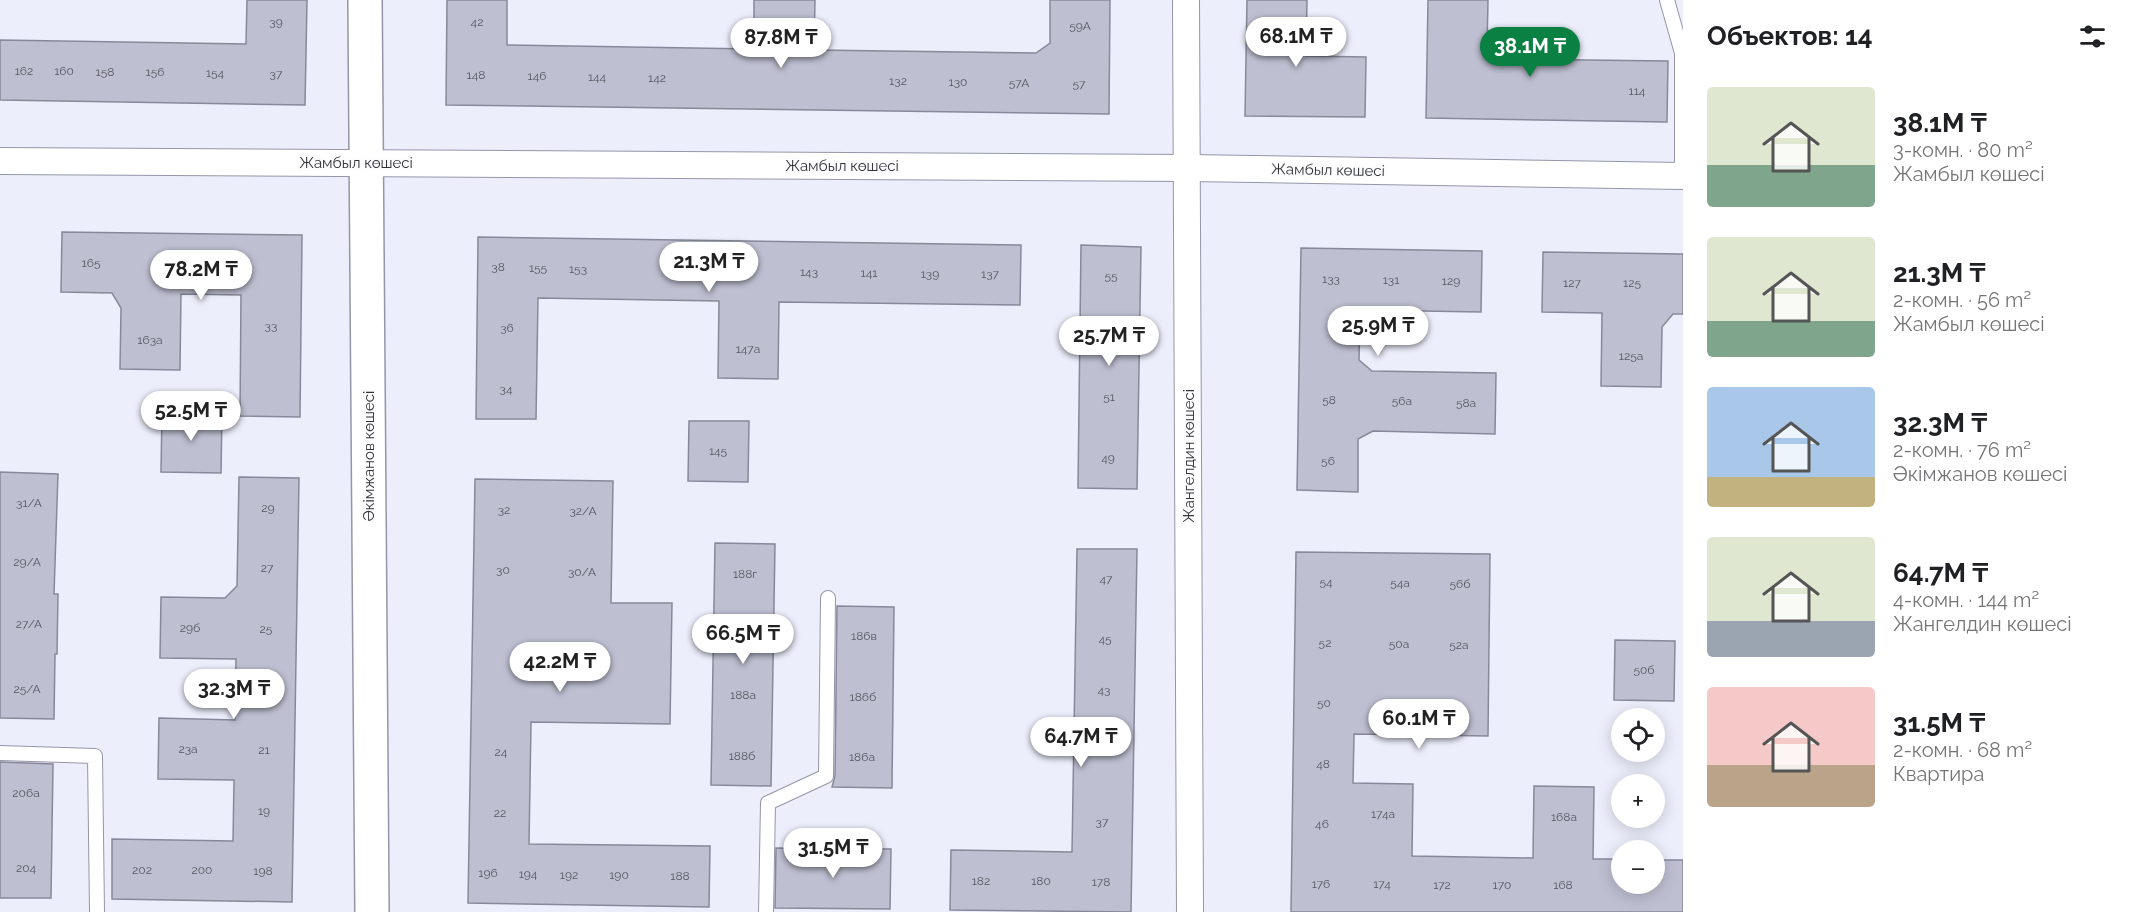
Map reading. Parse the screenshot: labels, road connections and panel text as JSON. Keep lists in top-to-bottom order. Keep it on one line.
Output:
{"streets":{"main road":["Әкімжанов көшесі"],"street":["Жамбыл көшесі","Жангелдин көшесі"]},"crossings":[["Жамбыл көшесі","Әкімжанов көшесі"],["Жамбыл көшесі","Жангелдин көшесі"]],"house_numbers":["39","42","59А","162","160","158","156","154","37","148","146","144","142","132","130","57А","57","114","165","38","155","153","143","141","139","137","55","133","131","129","127","125","33","36","163а","147а","125а","34","51","58","56а","58а","145","49","56","31/А","29","32","32/А","29/А","27","30","30/А","188г","47","54","54а","56б","27/А","29б","25","186в","45","52","50а","52а","50б","25/А","43","188а","186б","50","23а","21","24","188б","186а","48","206а","19","22","174а","168а","37","46","204","202","200","198","196","194","192","190","188","182","180","178","176","174","172","170","168"],"page":{"heading":"Объектов: 14","price":["68.1M ₸","87.8M ₸","38.1M ₸","21.3M ₸","78.2M ₸","25.9M ₸","25.7M ₸","52.5M ₸","66.5M ₸","42.2M ₸","32.3M ₸","60.1M ₸","64.7M ₸","31.5M ₸"],"list":[{"name":"38.1M ₸","note":"3-комн. · 80 m² · Жамбыл көшесі"},{"name":"21.3M ₸","note":"2-комн. · 56 m² · Жамбыл көшесі"},{"name":"32.3M ₸","note":"2-комн. · 76 m² · Әкімжанов көшесі"},{"name":"64.7M ₸","note":"4-комн. · 144 m² · Жангелдин көшесі"},{"name":"31.5M ₸","note":"2-комн. · 68 m² · Квартира"}],"map_buttons":["+","−"]}}
